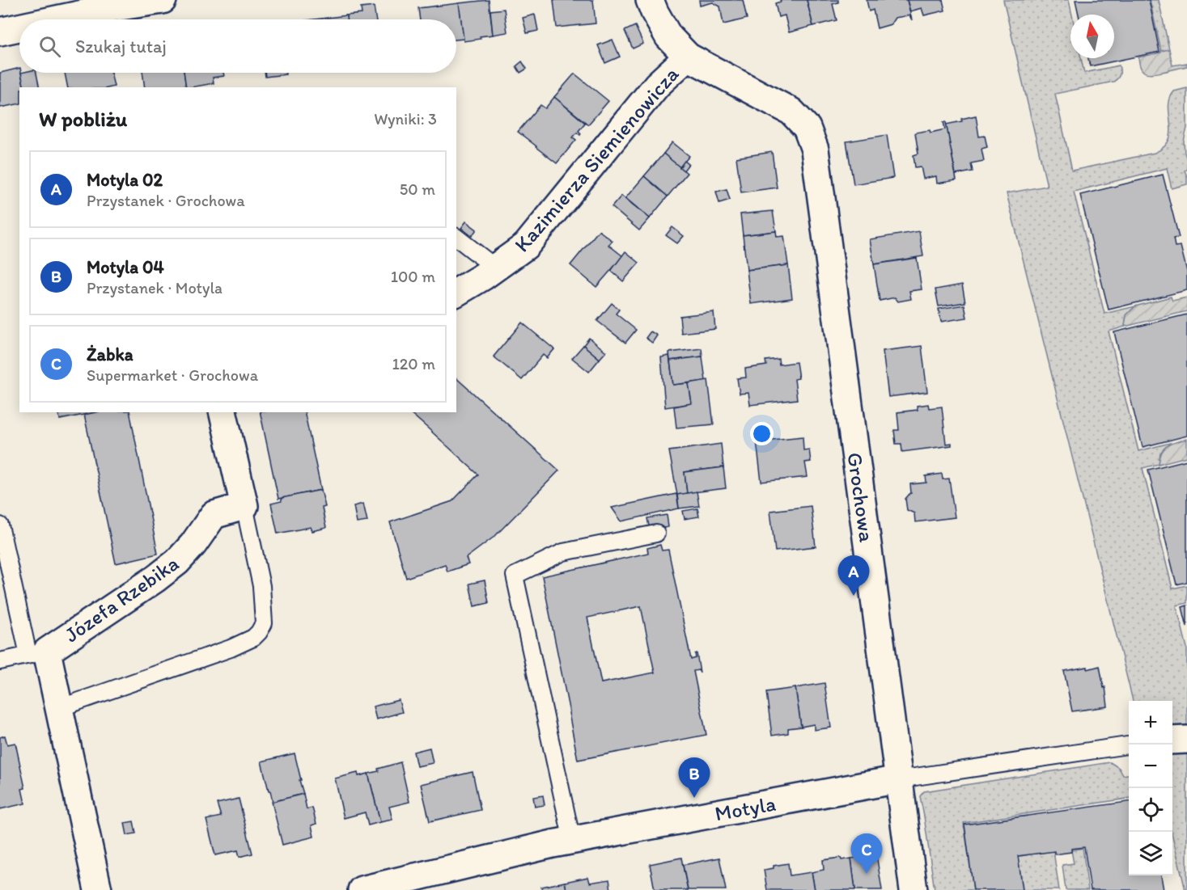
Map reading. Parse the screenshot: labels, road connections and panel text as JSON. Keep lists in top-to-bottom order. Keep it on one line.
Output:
{"streets":{"street":["Kazimierza Siemienowicza","Grochowa","Józefa Rzebika","Motyla"]},"crossings":[["Kazimierza Siemienowicza","Grochowa"],["Grochowa","Motyla"]],"north":"top","page":{"search":"Szukaj tutaj","heading":["W pobliżu","Wyniki: 3"],"list":[{"mark":"A","name":"Motyla 02","note":"Przystanek · Grochowa","value":"50 m"},{"mark":"B","name":"Motyla 04","note":"Przystanek · Motyla","value":"100 m"},{"mark":"C","name":"Żabka","note":"Supermarket · Grochowa","value":"120 m"}],"pins":["A","B","C"],"map_buttons":["+","−"]}}
